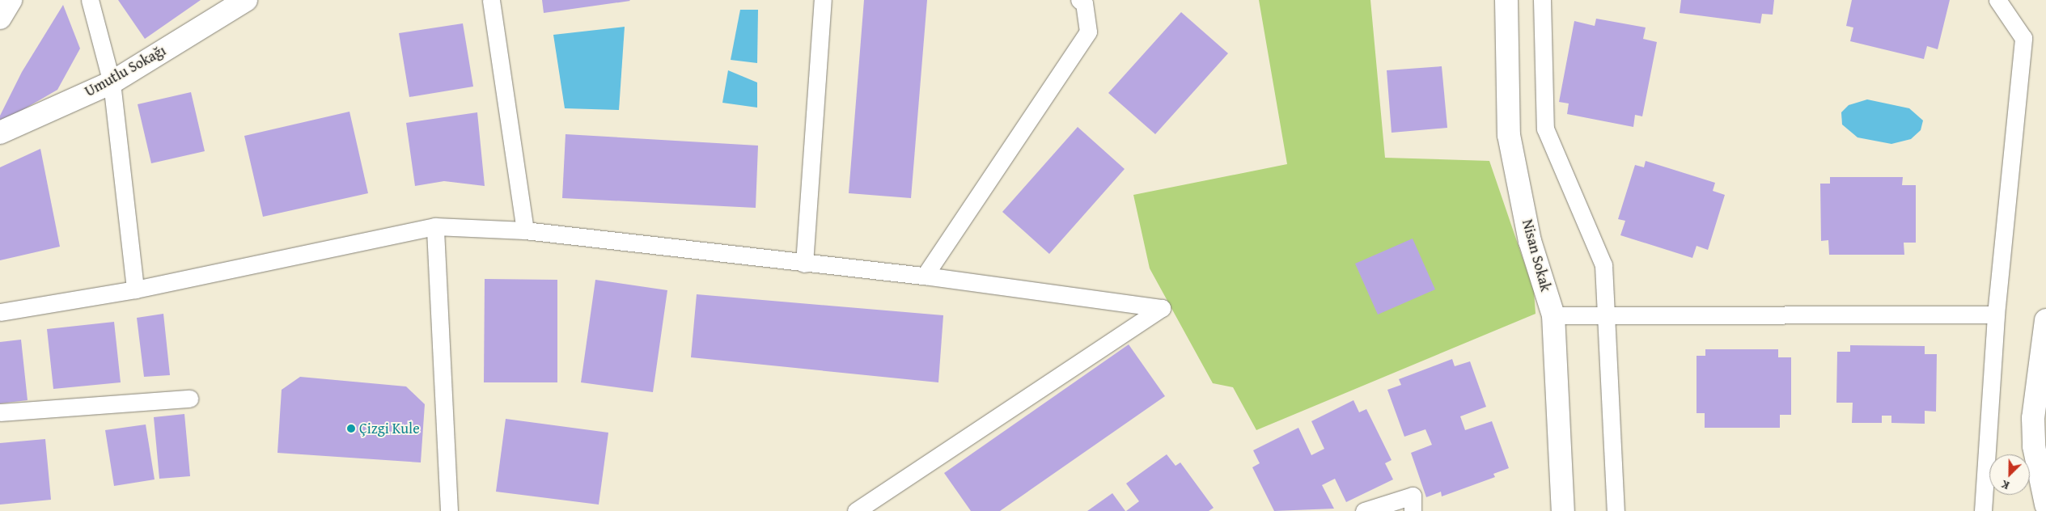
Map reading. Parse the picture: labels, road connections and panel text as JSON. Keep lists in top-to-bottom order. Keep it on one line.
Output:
{"streets":{"street":["Umutlu Sokağı","Nisan Sokak"]},"places":["Çizgi Kule"],"north":"bottom left"}
